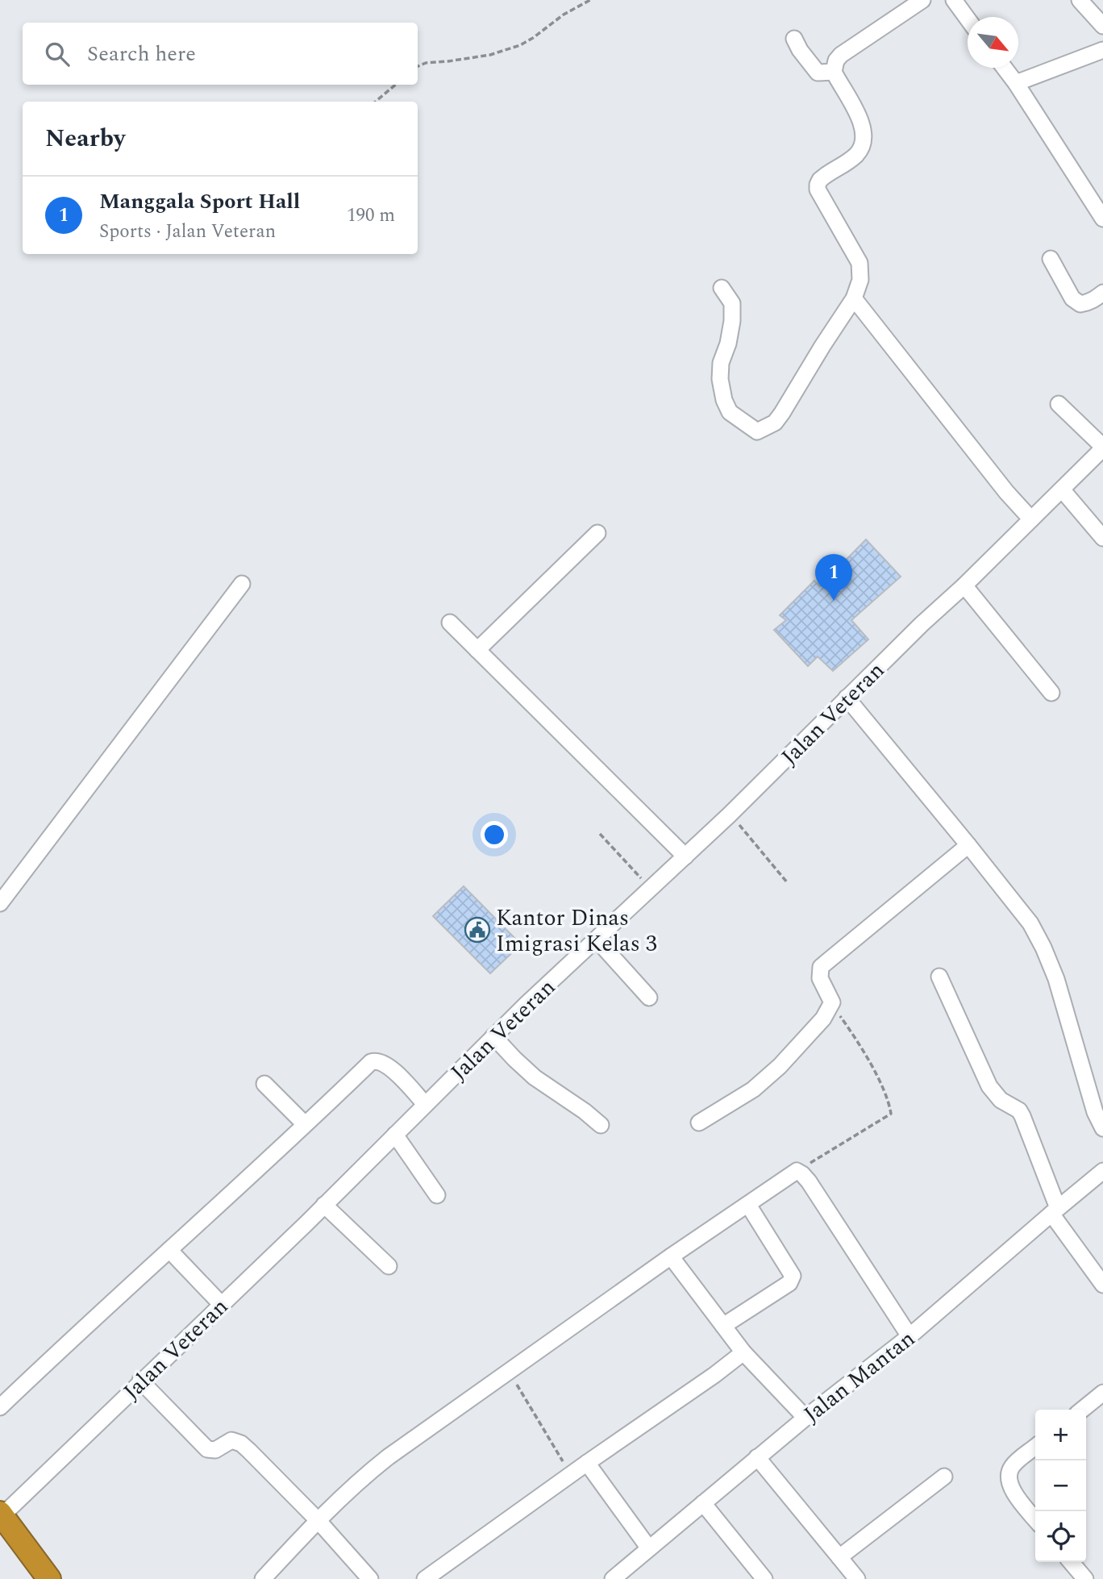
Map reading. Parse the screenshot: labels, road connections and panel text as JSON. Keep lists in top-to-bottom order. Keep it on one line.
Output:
{"streets":{"street":["Jalan Veteran","Jalan Mantan"]},"places":{"public building":["Kantor Dinas Imigrasi Kelas 3"]},"north":"bottom right","page":{"search":"Search here","heading":"Nearby","list":[{"mark":"1","name":"Manggala Sport Hall","note":"Sports · Jalan Veteran","value":"190 m"}],"pins":"1","map_buttons":["+","−"]}}
